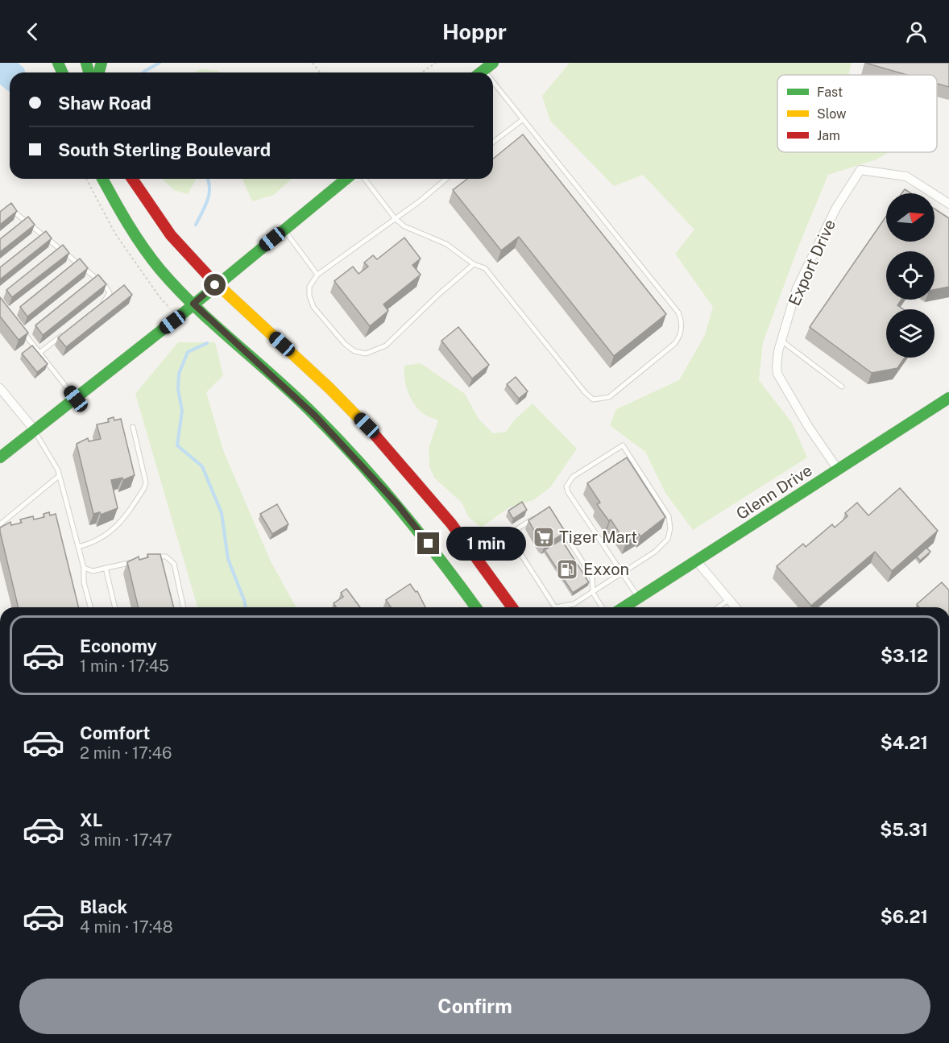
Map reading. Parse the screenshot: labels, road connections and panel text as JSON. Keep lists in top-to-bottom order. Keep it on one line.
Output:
{"streets":{"main road":["Glenn Drive"],"street":["Export Drive"]},"crossings":[["Export Drive","Glenn Drive"]],"places":{"supermarket":["Tiger Mart"],"fuel station":["Exxon"]},"legend":["Fast","Slow","Jam"],"north":"right","page":{"header":"Hoppr","banner":["Shaw Road","South Sterling Boulevard"],"bubble":"1 min","list":[{"name":"Economy","note":"1 min · 17:45","value":"$3.12"},{"name":"Comfort","note":"2 min · 17:46","value":"$4.21"},{"name":"XL","note":"3 min · 17:47","value":"$5.31"},{"name":"Black","note":"4 min · 17:48","value":"$6.21"}],"buttons":"Confirm"}}
